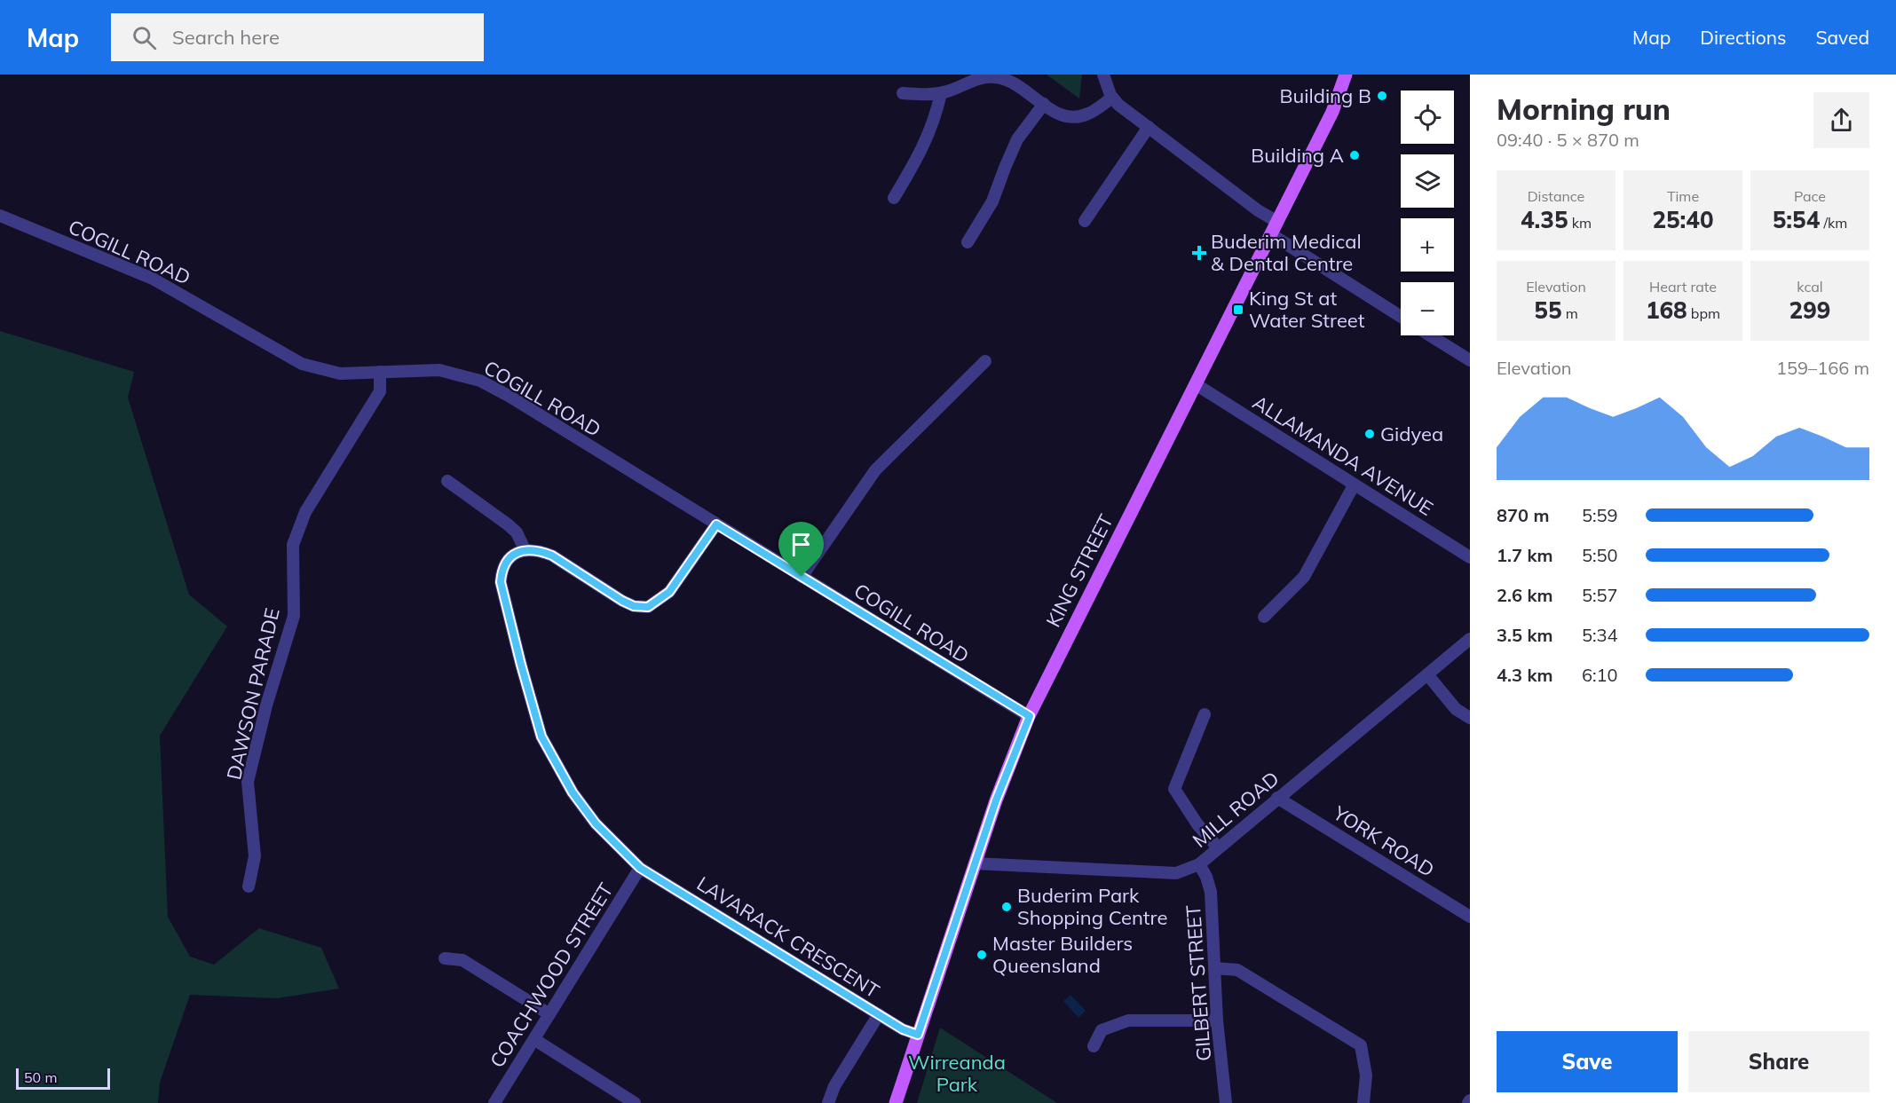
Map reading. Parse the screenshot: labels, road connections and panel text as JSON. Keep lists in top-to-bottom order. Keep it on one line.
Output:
{"streets":{"main road":["KING STREET"],"street":["COGILL ROAD","ALLAMANDA AVENUE","DAWSON PARADE","MILL ROAD","YORK ROAD","LAVARACK CRESCENT","COACHWOOD STREET","GILBERT STREET"]},"crossings":[["COGILL ROAD","KING STREET"],["COGILL ROAD","DAWSON PARADE"],["ALLAMANDA AVENUE","KING STREET"],["KING STREET","MILL ROAD"],["KING STREET","LAVARACK CRESCENT"],["MILL ROAD","YORK ROAD"],["MILL ROAD","GILBERT STREET"],["LAVARACK CRESCENT","COACHWOOD STREET"]],"parks":["Wirreanda Park"],"places":{"other":["Building B","Building A","Gidyea","Buderim Park Shopping Centre","Master Builders Queensland"],"health":["Buderim Medical & Dental Centre"],"transit":["King St at Water Street"]},"scale_bar":"50 m","page":{"header":"Map","search":"Search here","nav":["Map","Directions","Saved"],"heading":["Morning run","09:40 · 5 × 870 m"],"map_buttons":["+","−"],"stats":[["Distance","4.35 km"],["Time","25:40"],["Pace","5:54 /km"],["Elevation","55 m"],["Heart rate","168 bpm"],["kcal","299"]],"chart":["Elevation","159–166 m"],"list":[{"name":"870 m","note":"5:59"},{"name":"1.7 km","note":"5:50"},{"name":"2.6 km","note":"5:57"},{"name":"3.5 km","note":"5:34"},{"name":"4.3 km","note":"6:10"}],"buttons":["Save","Share"],"scale":"50 m"}}
